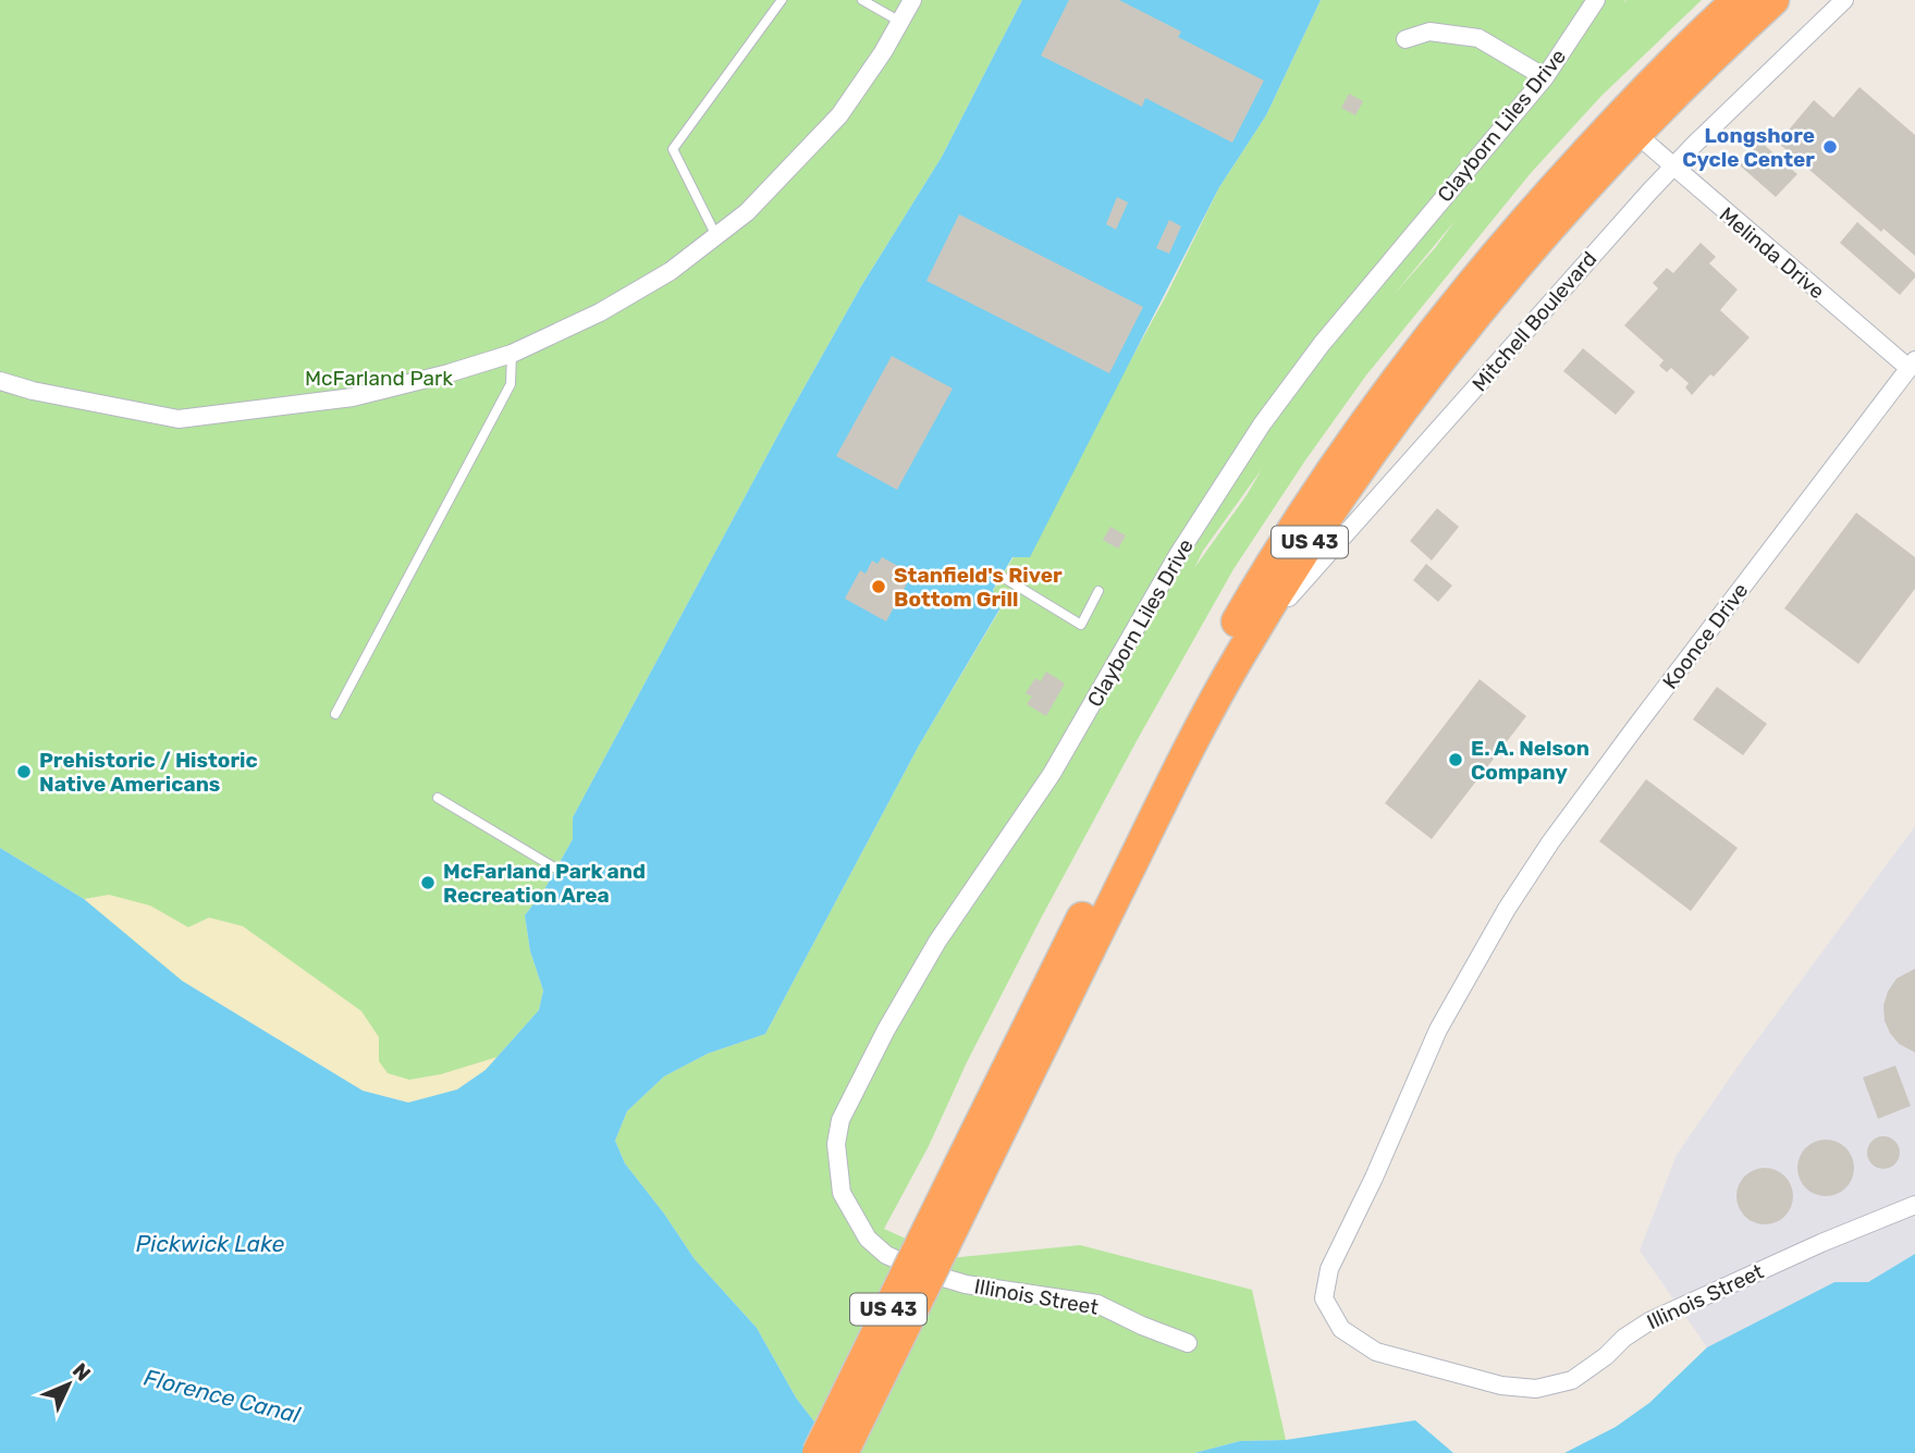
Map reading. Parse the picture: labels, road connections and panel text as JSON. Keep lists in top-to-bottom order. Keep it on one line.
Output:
{"streets":{"highway":["US 43"],"street":["Clayborn Liles Drive","Melinda Drive","Mitchell Boulevard","Koonce Drive","Illinois Street"]},"crossings":[["Clayborn Liles Drive","Illinois Street"],["Melinda Drive","Mitchell Boulevard"],["Melinda Drive","US 43"],["Melinda Drive","Koonce Drive"],["Mitchell Boulevard","US 43"],["Koonce Drive","Illinois Street"]],"water":["Pickwick Lake","Florence Canal"],"parks":["McFarland Park"],"places":["Longshore Cycle Center","Stanfield's River Bottom Grill","E. A. Nelson Company","Prehistoric / Historic Native Americans","McFarland Park and Recreation Area"],"north":"top right"}
